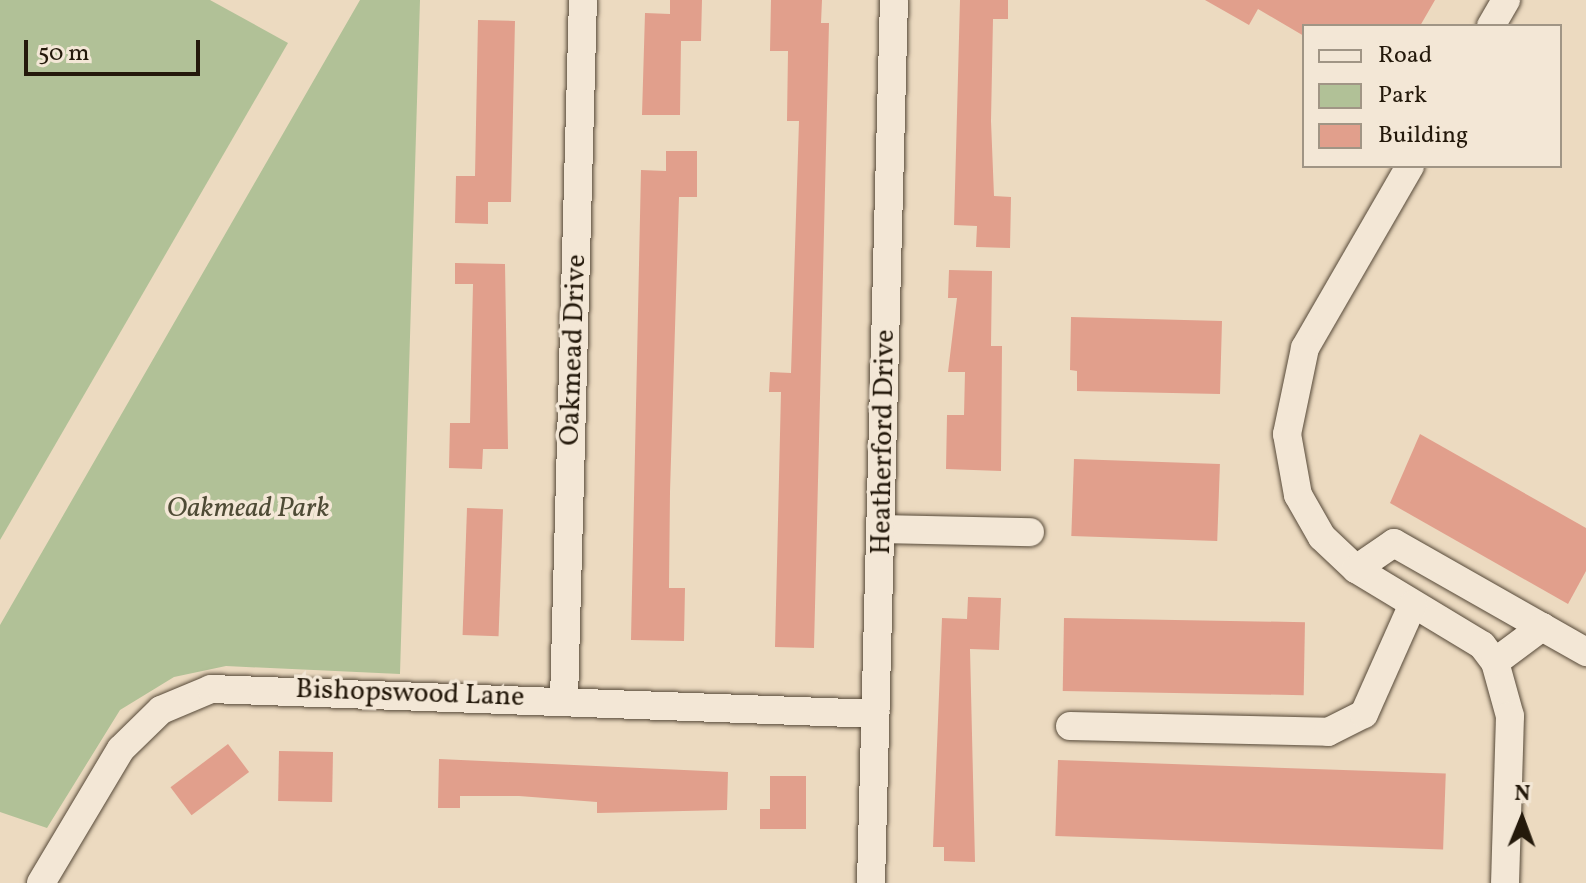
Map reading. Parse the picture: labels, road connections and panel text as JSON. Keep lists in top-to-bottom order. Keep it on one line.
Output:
{"streets":{"street":["Oakmead Drive","Heatherford Drive","Bishopswood Lane"]},"crossings":[["Oakmead Drive","Bishopswood Lane"],["Heatherford Drive","Bishopswood Lane"]],"parks":["Oakmead Park"],"legend":["Road","Park","Building"],"scale_bar":"50 m","north":"top"}
